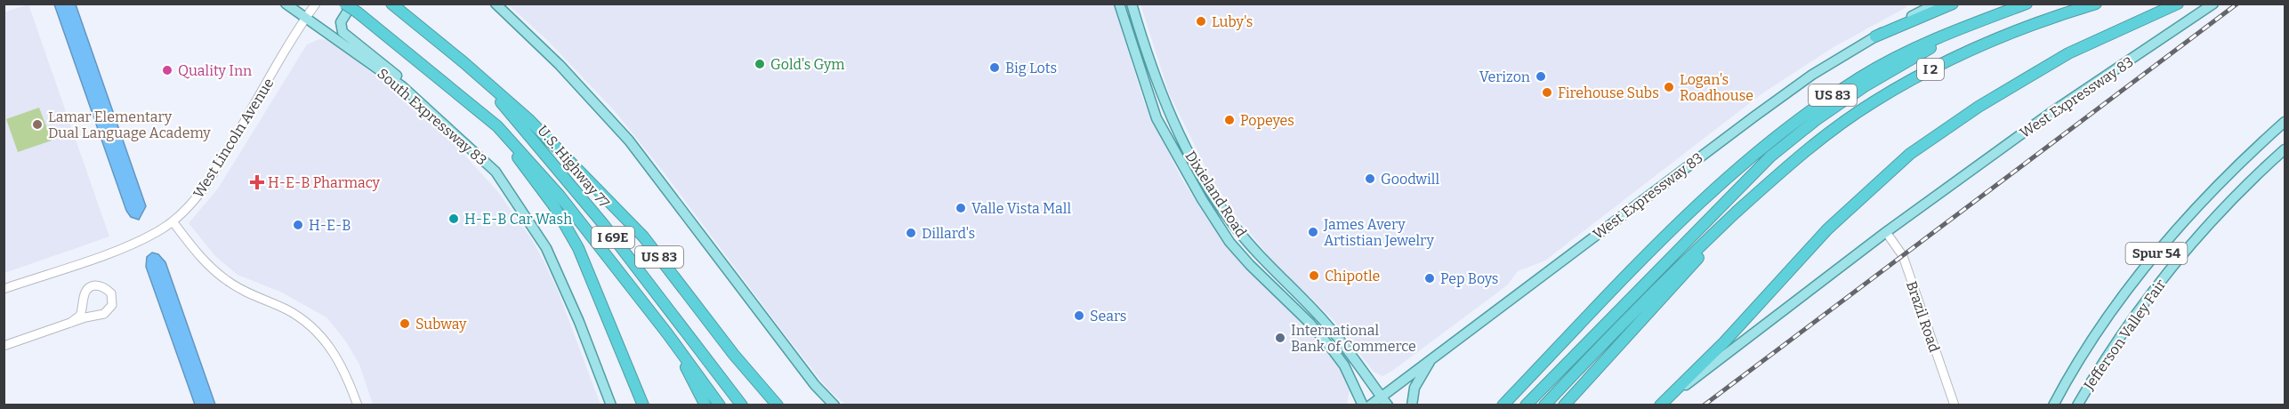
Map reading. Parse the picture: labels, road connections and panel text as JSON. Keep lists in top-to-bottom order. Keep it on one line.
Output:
{"streets":{"highway":["I 2","US 83","U.S. Highway 77","I 69E"],"main road":["West Expressway 83","South Expressway 83","Dixieland Road","Spur 54","Jefferson Valley Fair"],"street":["West Lincoln Avenue","Brazil Road"]},"crossings":[["US 83","U.S. Highway 77"],["US 83","I 69E"],["West Expressway 83","Dixieland Road"],["West Expressway 83","Brazil Road"],["South Expressway 83","West Lincoln Avenue"],["U.S. Highway 77","I 69E"]],"places":{"other":["Luby's","Gold's Gym","Big Lots","Quality Inn","Verizon","Logan's Roadhouse","Firehouse Subs","Popeyes","Lamar Elementary Dual Language Academy","Goodwill","Valle Vista Mall","H-E-B Car Wash","H-E-B","James Avery Artistian Jewelry","Dillard's","Chipotle","Pep Boys","Sears","Subway","International Bank of Commerce"],"health":["H-E-B Pharmacy"]}}
